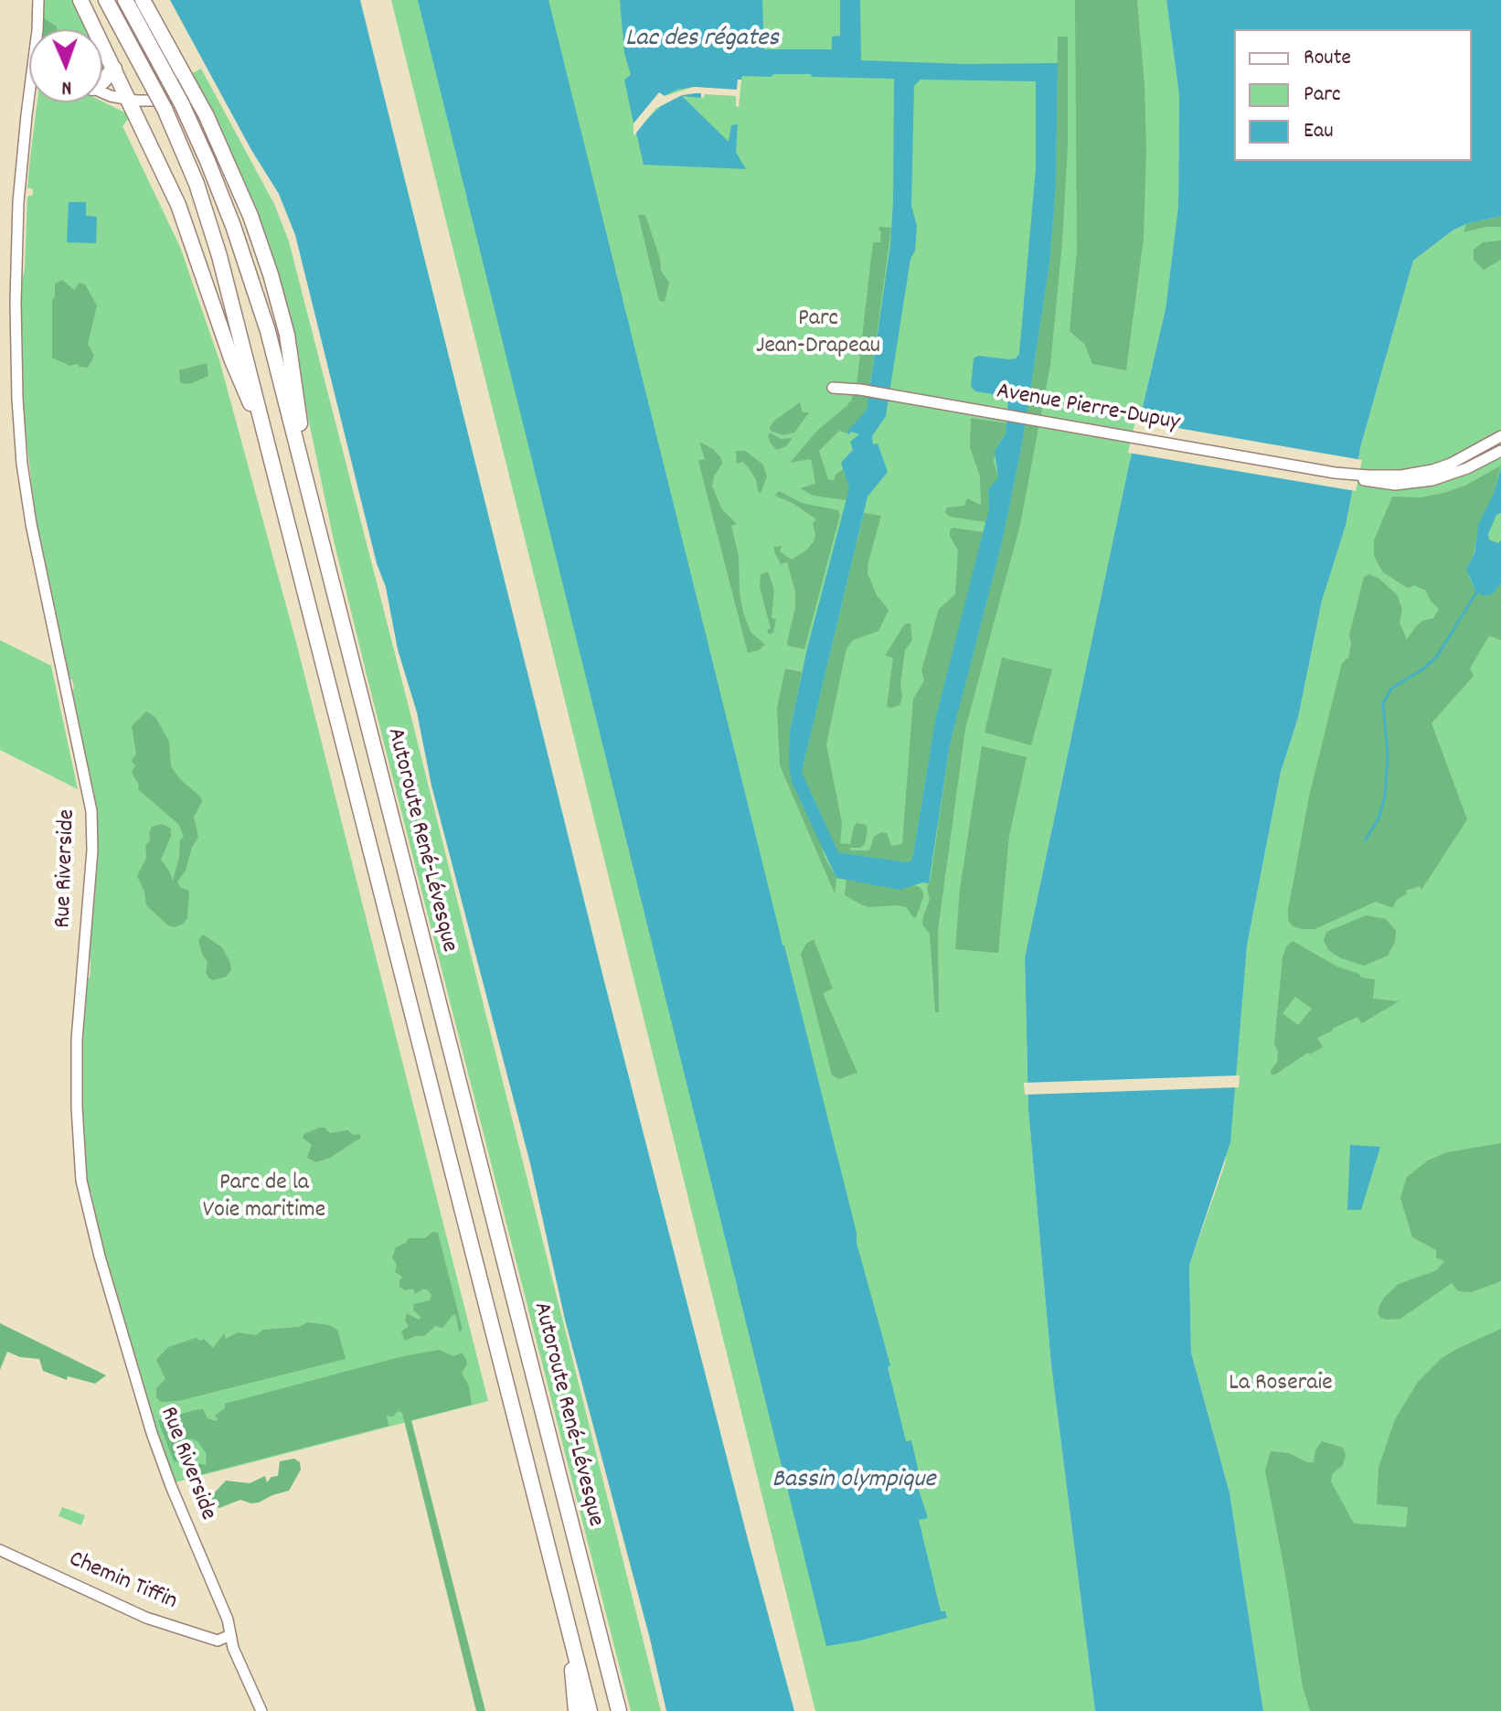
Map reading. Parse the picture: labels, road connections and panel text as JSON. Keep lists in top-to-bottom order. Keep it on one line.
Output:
{"streets":{"highway":["Autoroute René-Lévesque"],"street":["Avenue Pierre-Dupuy","Rue Riverside","Chemin Tiffin"]},"crossings":[["Rue Riverside","Chemin Tiffin"]],"water":["Lac des régates","Bassin olympique"],"parks":["Parc Jean-Drapeau","Parc de la Voie maritime","La Roseraie"],"legend":["Route","Parc","Eau"],"north":"bottom"}
